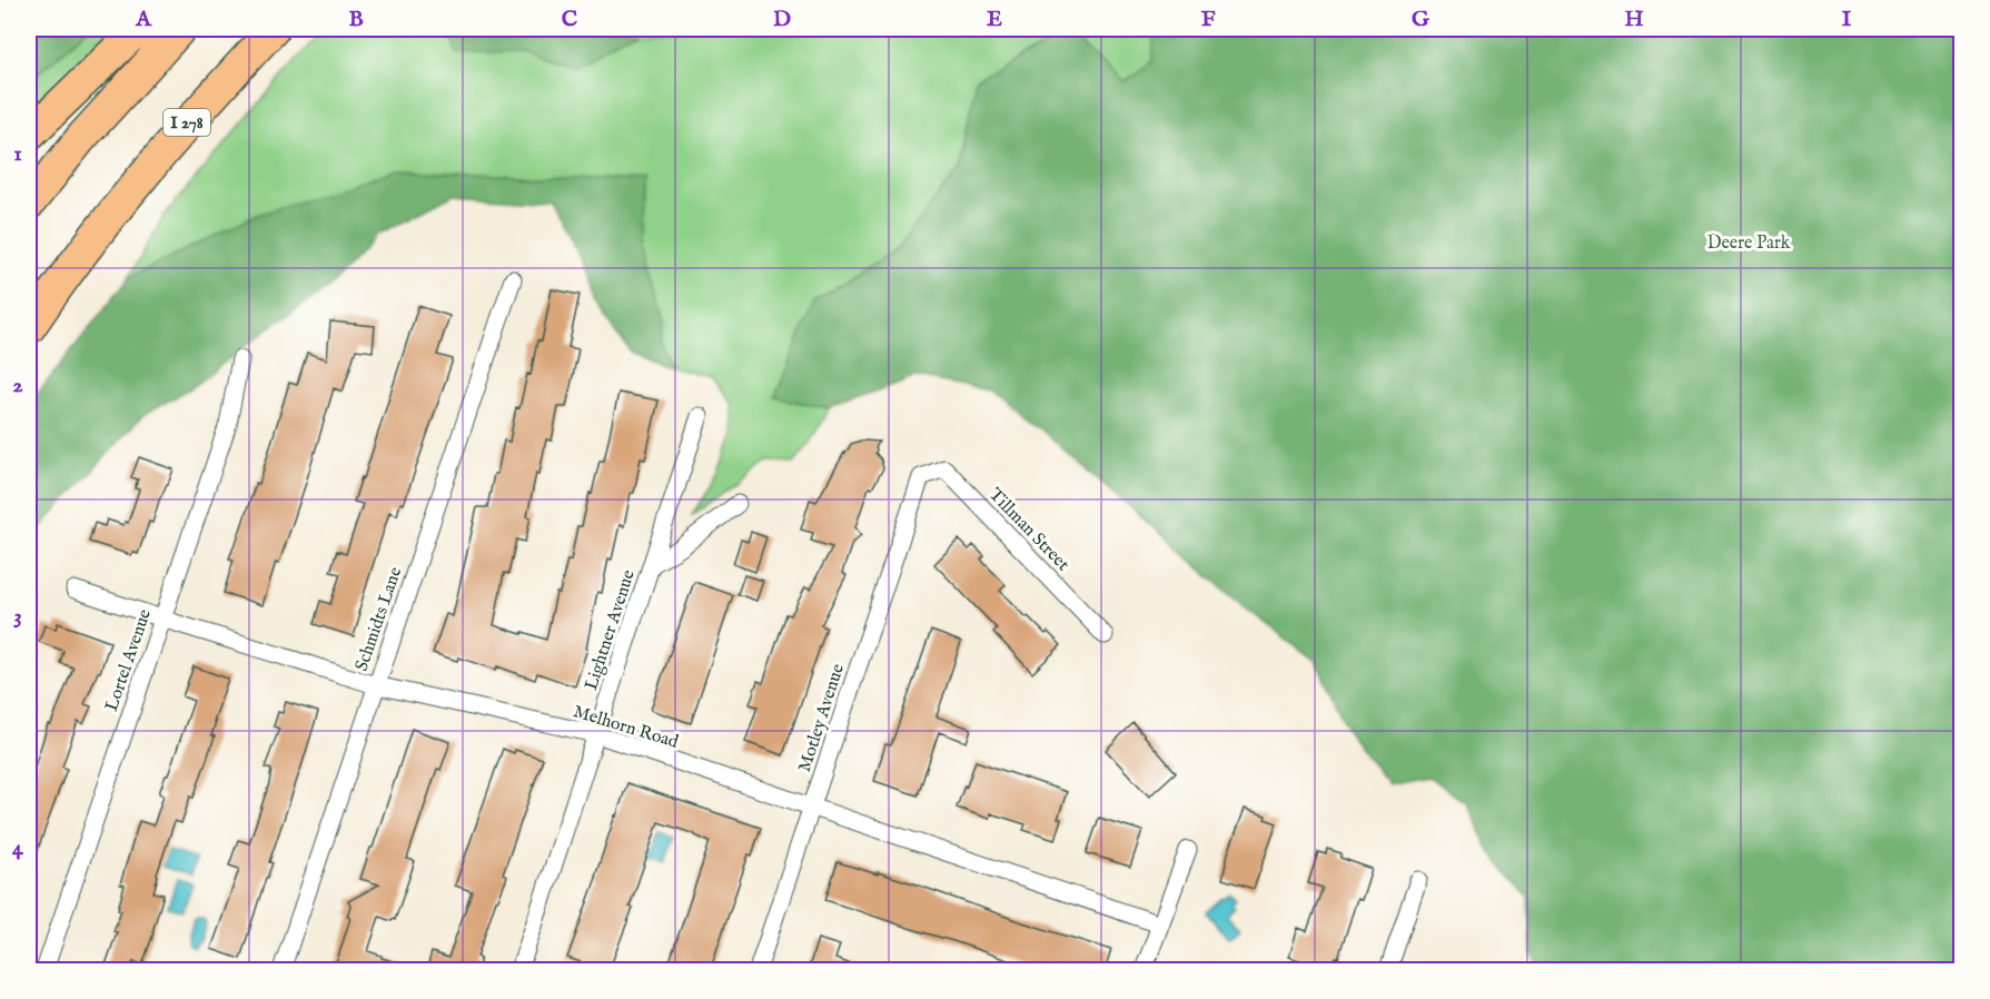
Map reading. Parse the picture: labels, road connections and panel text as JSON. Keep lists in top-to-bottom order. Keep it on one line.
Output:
{"streets":{"highway":["I 278"],"street":["Tillman Street","Schmidts Lane","Lightner Avenue","Lortel Avenue","Motley Avenue","Melhorn Road"]},"crossings":[["Tillman Street","Motley Avenue"],["Schmidts Lane","Melhorn Road"],["Lightner Avenue","Melhorn Road"],["Lortel Avenue","Melhorn Road"],["Motley Avenue","Melhorn Road"]],"parks":["Deere Park"],"grid":{"columns":["A","B","C","D","E","F","G","H","I"],"rows":["1","2","3","4"]}}
